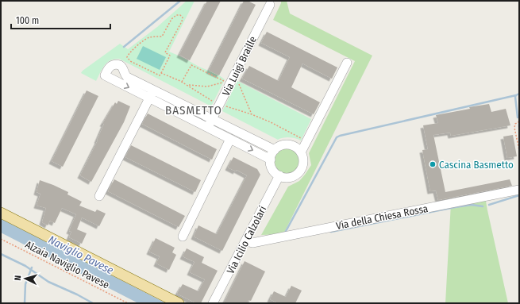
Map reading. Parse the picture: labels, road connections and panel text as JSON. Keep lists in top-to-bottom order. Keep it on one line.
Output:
{"streets":{"street":["Via Luigi Braille","Via della Chiesa Rossa","Via Icilio Calzolari"],"path":["Alzaia Naviglio Pavese"]},"crossings":[["Via della Chiesa Rossa","Via Icilio Calzolari"]],"districts":["BASMETTO"],"water":["Naviglio Pavese"],"places":["Cascina Basmetto"],"scale_bar":"100 m","north":"left"}
